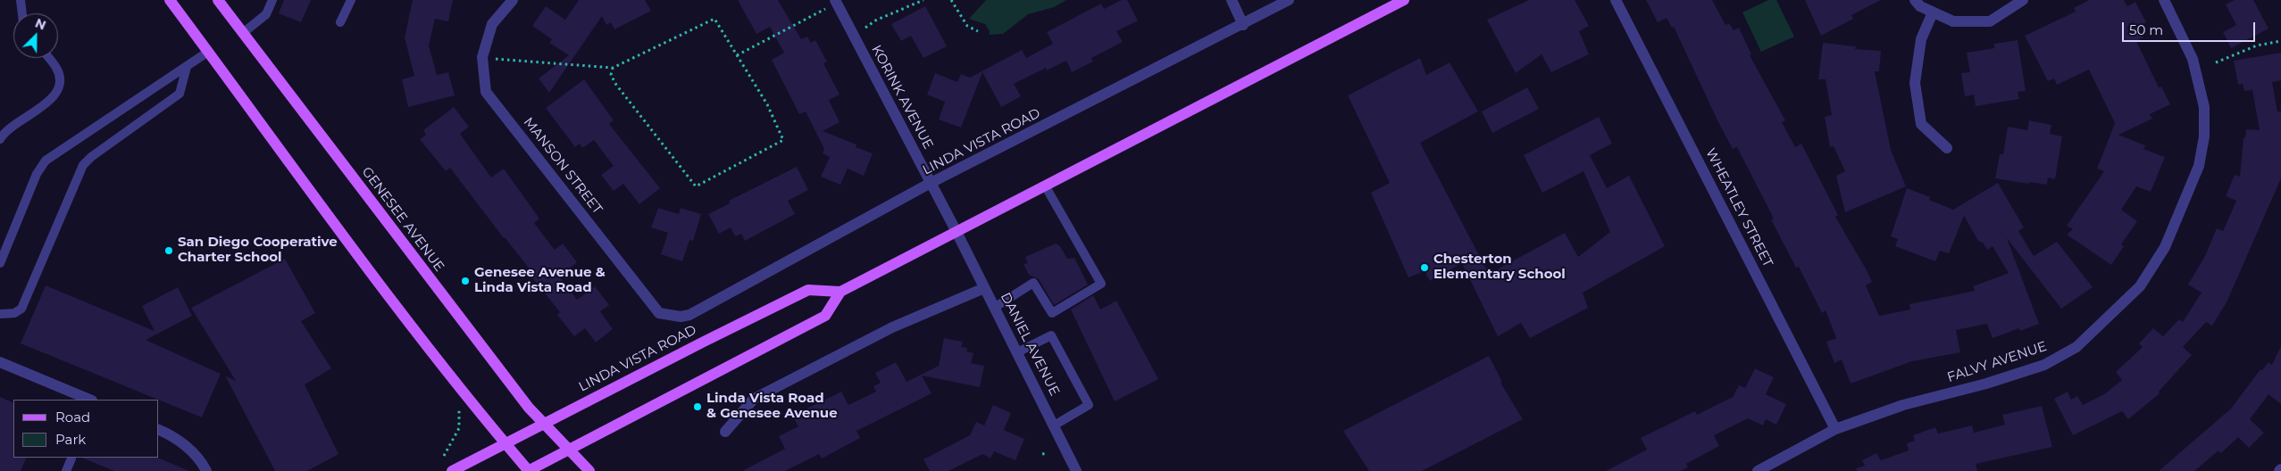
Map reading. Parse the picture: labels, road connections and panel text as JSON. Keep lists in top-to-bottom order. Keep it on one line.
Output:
{"streets":{"main road":["LINDA VISTA ROAD","GENESEE AVENUE"],"street":["KORINK AVENUE","MANSON STREET","WHEATLEY STREET","DANIEL AVENUE","FALVY AVENUE"]},"crossings":[["KORINK AVENUE","LINDA VISTA ROAD"],["KORINK AVENUE","DANIEL AVENUE"],["LINDA VISTA ROAD","MANSON STREET"],["LINDA VISTA ROAD","GENESEE AVENUE"],["WHEATLEY STREET","FALVY AVENUE"]],"places":["San Diego Cooperative Charter School","Chesterton Elementary School","Genesee Avenue & Linda Vista Road","Linda Vista Road & Genesee Avenue"],"legend":["Road","Park"],"scale_bar":"50 m","north":"top right"}
